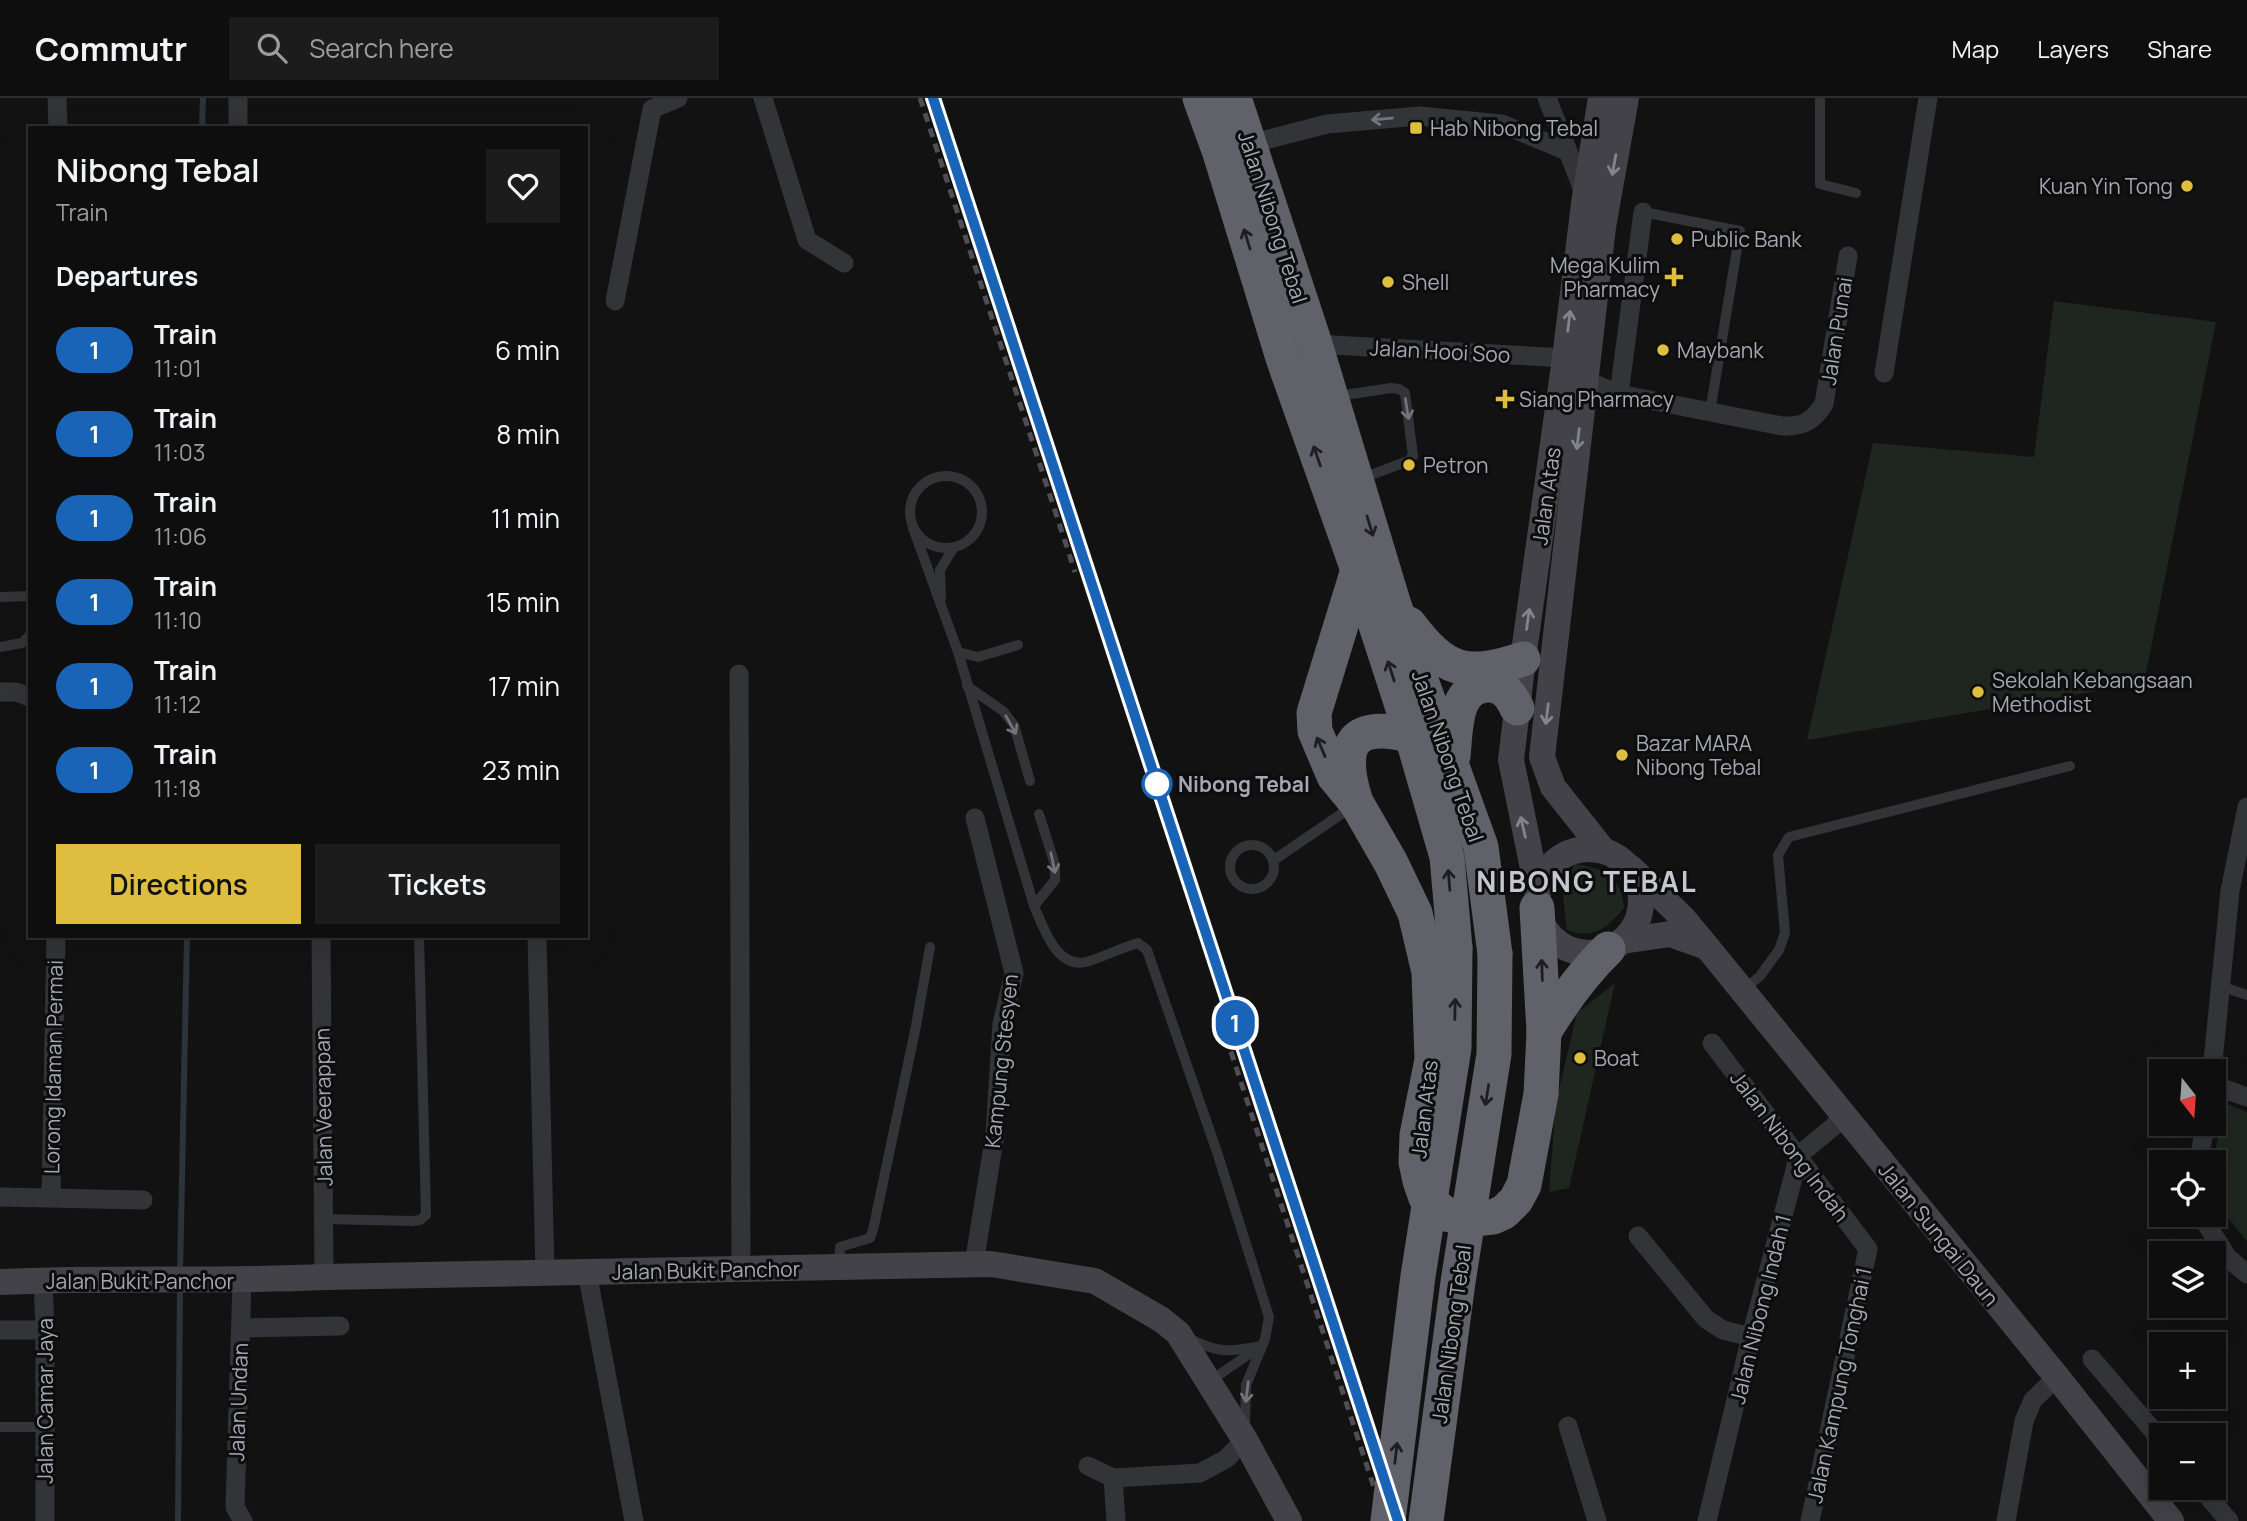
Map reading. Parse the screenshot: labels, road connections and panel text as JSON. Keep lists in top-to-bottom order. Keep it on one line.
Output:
{"streets":{"highway":["Jalan Nibong Tebal","Jalan Atas"],"main road":["Jalan Sungai Daun","Jalan Bukit Panchor"],"street":["Jalan Punai","Jalan Hooi Soo","Kampung Stesyen","Lorong Idaman Permai","Jalan Veerappan","Jalan Nibong Indah","Jalan Nibong Indah 1","Jalan Kampung Tonghai 1","Jalan Camar Jaya","Jalan Undan"]},"crossings":[["Jalan Nibong Tebal","Jalan Hooi Soo"],["Jalan Punai","Jalan Atas"],["Jalan Hooi Soo","Jalan Atas"],["Jalan Atas","Jalan Sungai Daun"],["Kampung Stesyen","Jalan Bukit Panchor"],["Jalan Veerappan","Jalan Bukit Panchor"],["Jalan Nibong Indah","Jalan Nibong Indah 1"],["Jalan Nibong Indah","Jalan Kampung Tonghai 1"],["Jalan Bukit Panchor","Jalan Camar Jaya"],["Jalan Bukit Panchor","Jalan Undan"]],"districts":["NIBONG TEBAL"],"places":{"transit":["Hab Nibong Tebal"],"other":["Kuan Yin Tong","Public Bank","Shell","Maybank","Petron","Sekolah Kebangsaan Methodist","Bazar MARA Nibong Tebal","Nibong Tebal","Boat"],"health":["Mega Kulim Pharmacy","Siang Pharmacy"]},"north":"bottom","page":{"header":"Commutr","search":"Search here","nav":["Map","Layers","Share"],"on_map":"1","heading":[["Nibong Tebal","Train"],"Departures"],"list":[{"mark":"1","name":"Train","note":"11:01","value":"6 min"},{"mark":"1","name":"Train","note":"11:03","value":"8 min"},{"mark":"1","name":"Train","note":"11:06","value":"11 min"},{"mark":"1","name":"Train","note":"11:10","value":"15 min"},{"mark":"1","name":"Train","note":"11:12","value":"17 min"},{"mark":"1","name":"Train","note":"11:18","value":"23 min"}],"buttons":["Directions","Tickets"],"map_buttons":["+","−"]}}
